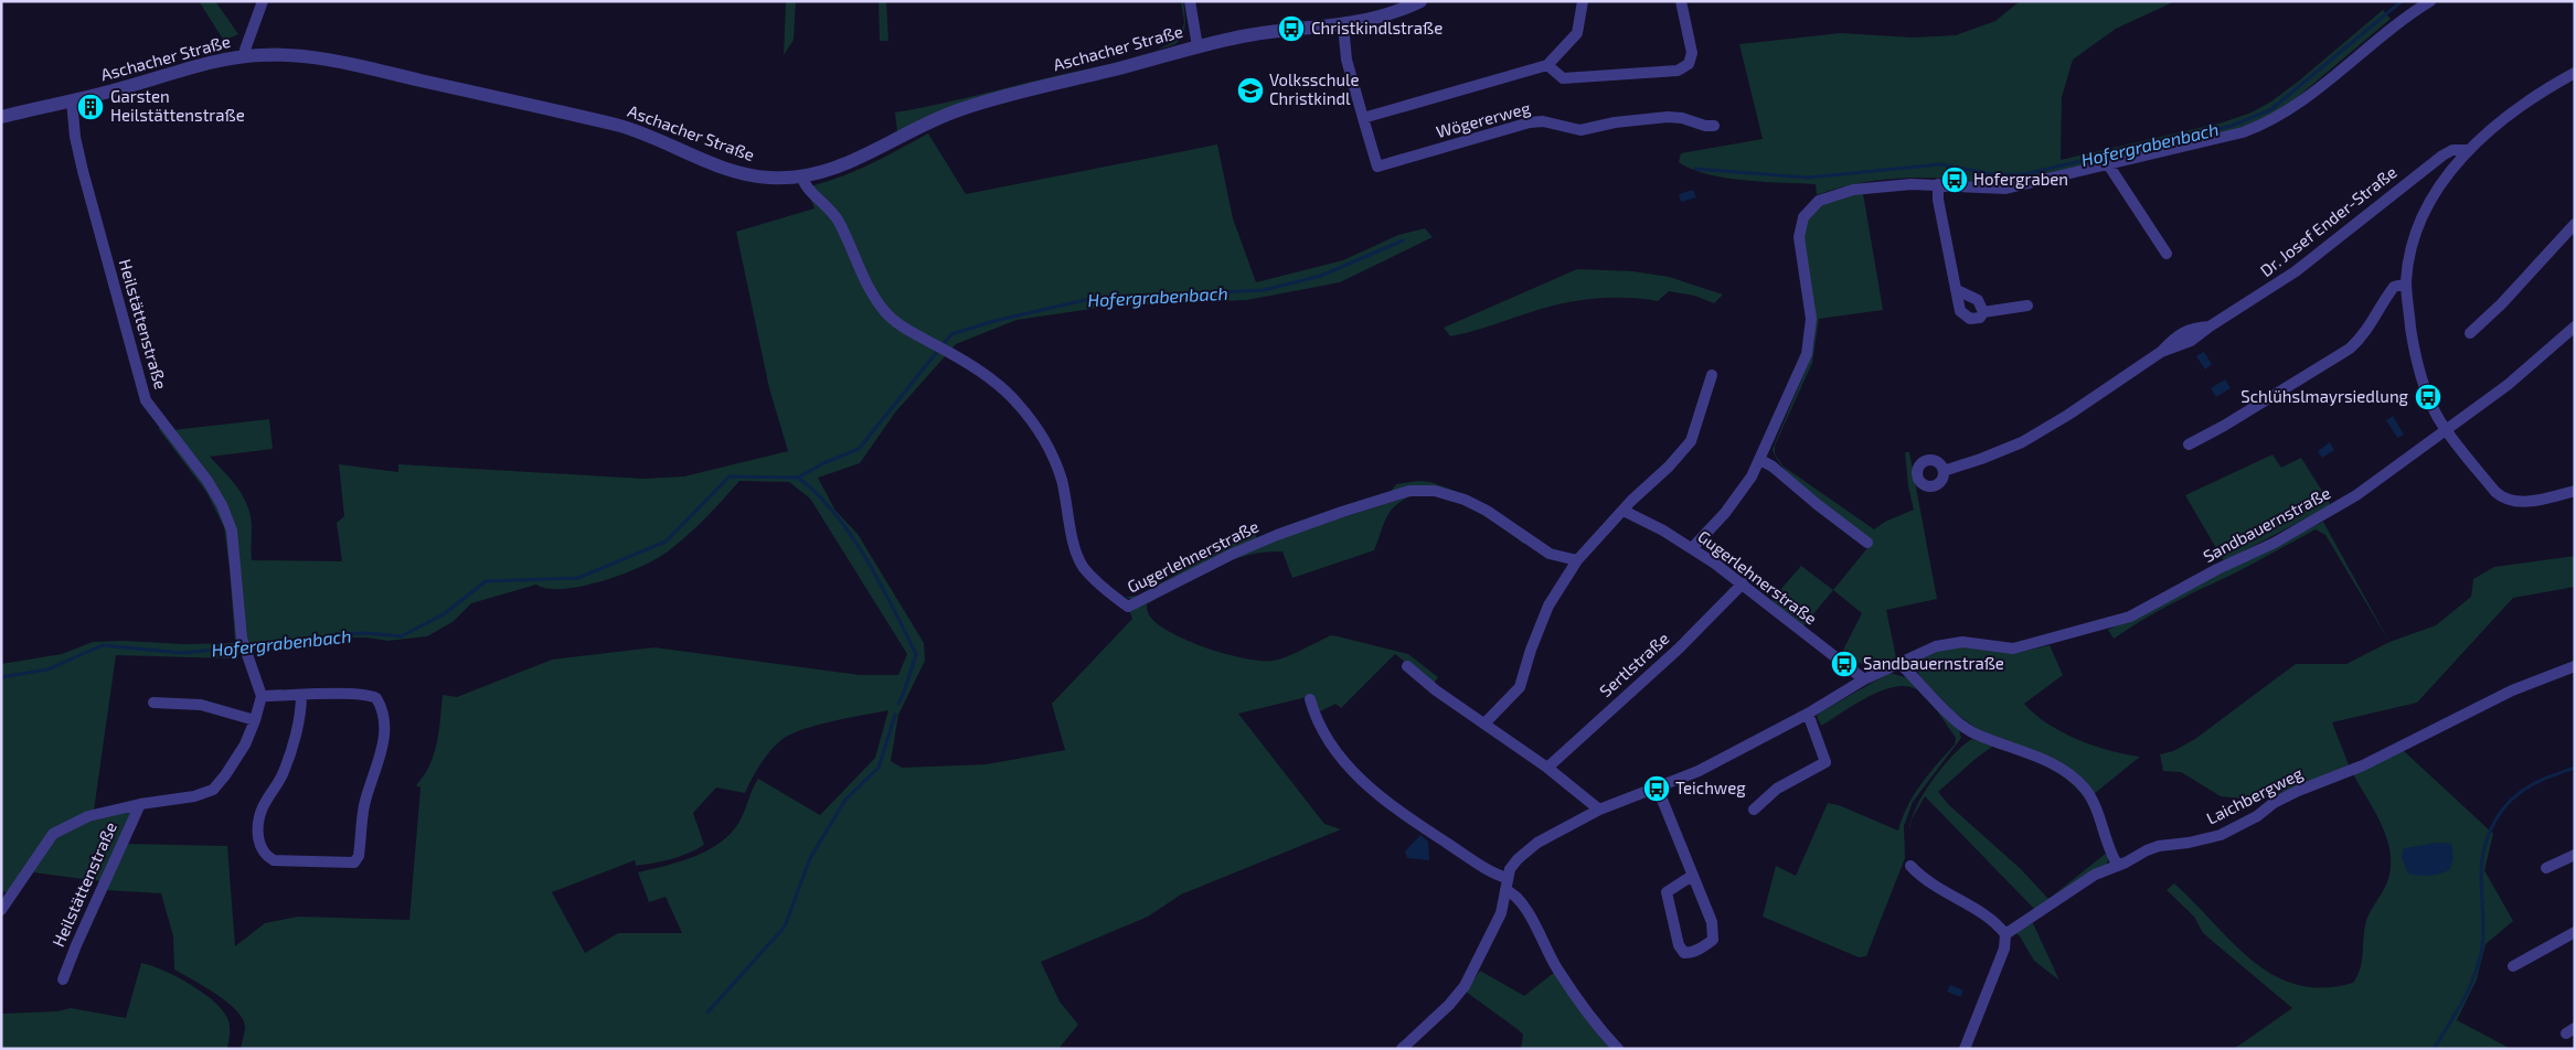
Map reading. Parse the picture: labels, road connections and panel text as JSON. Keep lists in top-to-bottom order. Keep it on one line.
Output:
{"streets":{"street":["Aschacher Straße","Wögererweg","Dr. Josef Ender-Straße","Heilstättenstraße","Sandbauernstraße","Gugerlehnerstraße","Sertlstraße","Laichbergweg"]},"crossings":[["Aschacher Straße","Wögererweg"],["Aschacher Straße","Heilstättenstraße"],["Aschacher Straße","Gugerlehnerstraße"],["Sandbauernstraße","Gugerlehnerstraße"],["Gugerlehnerstraße","Sertlstraße"]],"water":["Hofergrabenbach"],"places":{"bus stop":["Christkindlstraße","Hofergraben","Schlühslmayrsiedlung","Sandbauernstraße","Teichweg"],"school or university":["Volksschule Christkindl"],"building":["Garsten Heilstättenstraße"]}}
